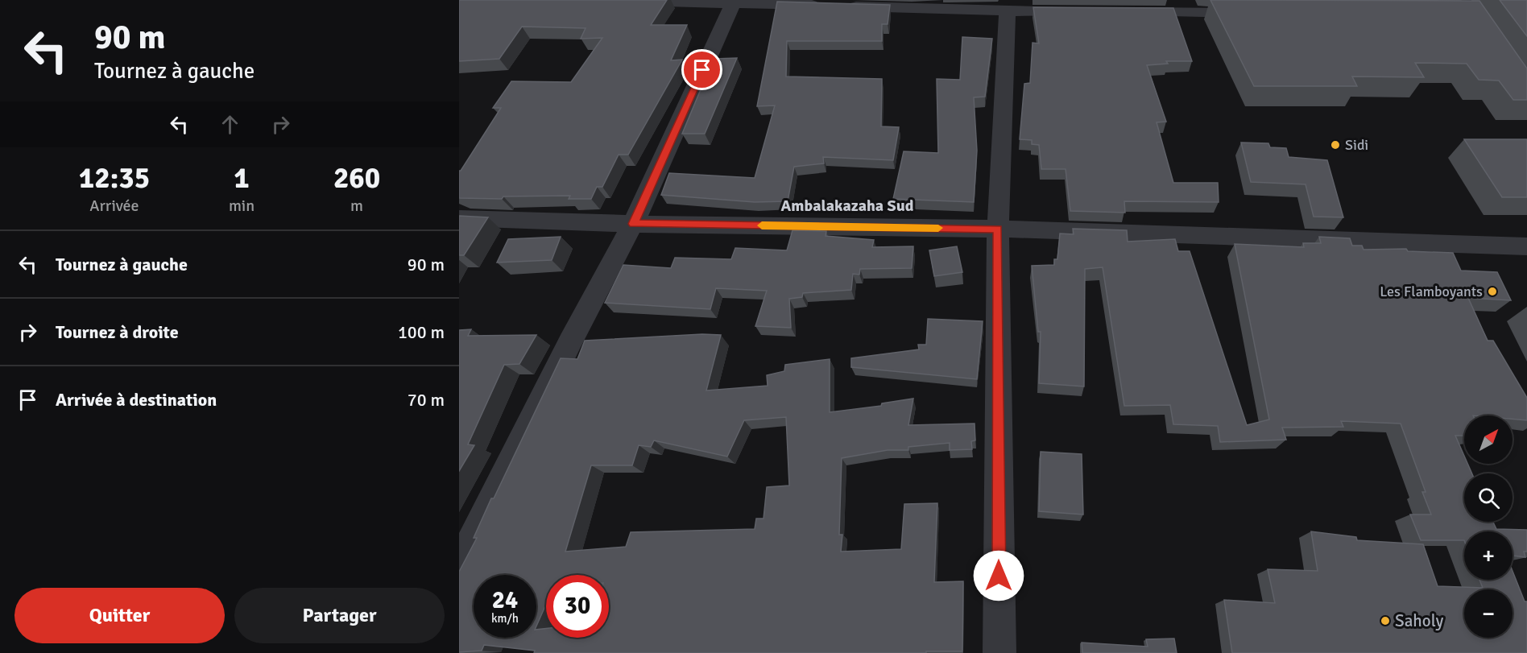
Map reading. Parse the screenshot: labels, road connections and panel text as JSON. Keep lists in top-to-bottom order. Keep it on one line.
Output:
{"districts":["Ambalakazaha Sud"],"places":["Sidi","Les Flamboyants","Saholy"],"north":"top right","page":{"turn":["90 m","Tournez à gauche"],"eta":["12:35","Arrivée","1","min","260","m"],"list":[{"name":"Tournez à gauche","value":"90 m"},{"name":"Tournez à droite","value":"100 m"},{"name":"Arrivée à destination","value":"70 m"}],"map_buttons":["+","−"],"speed":"24 km/h","limit":"30","buttons":["Quitter","Partager"]}}
